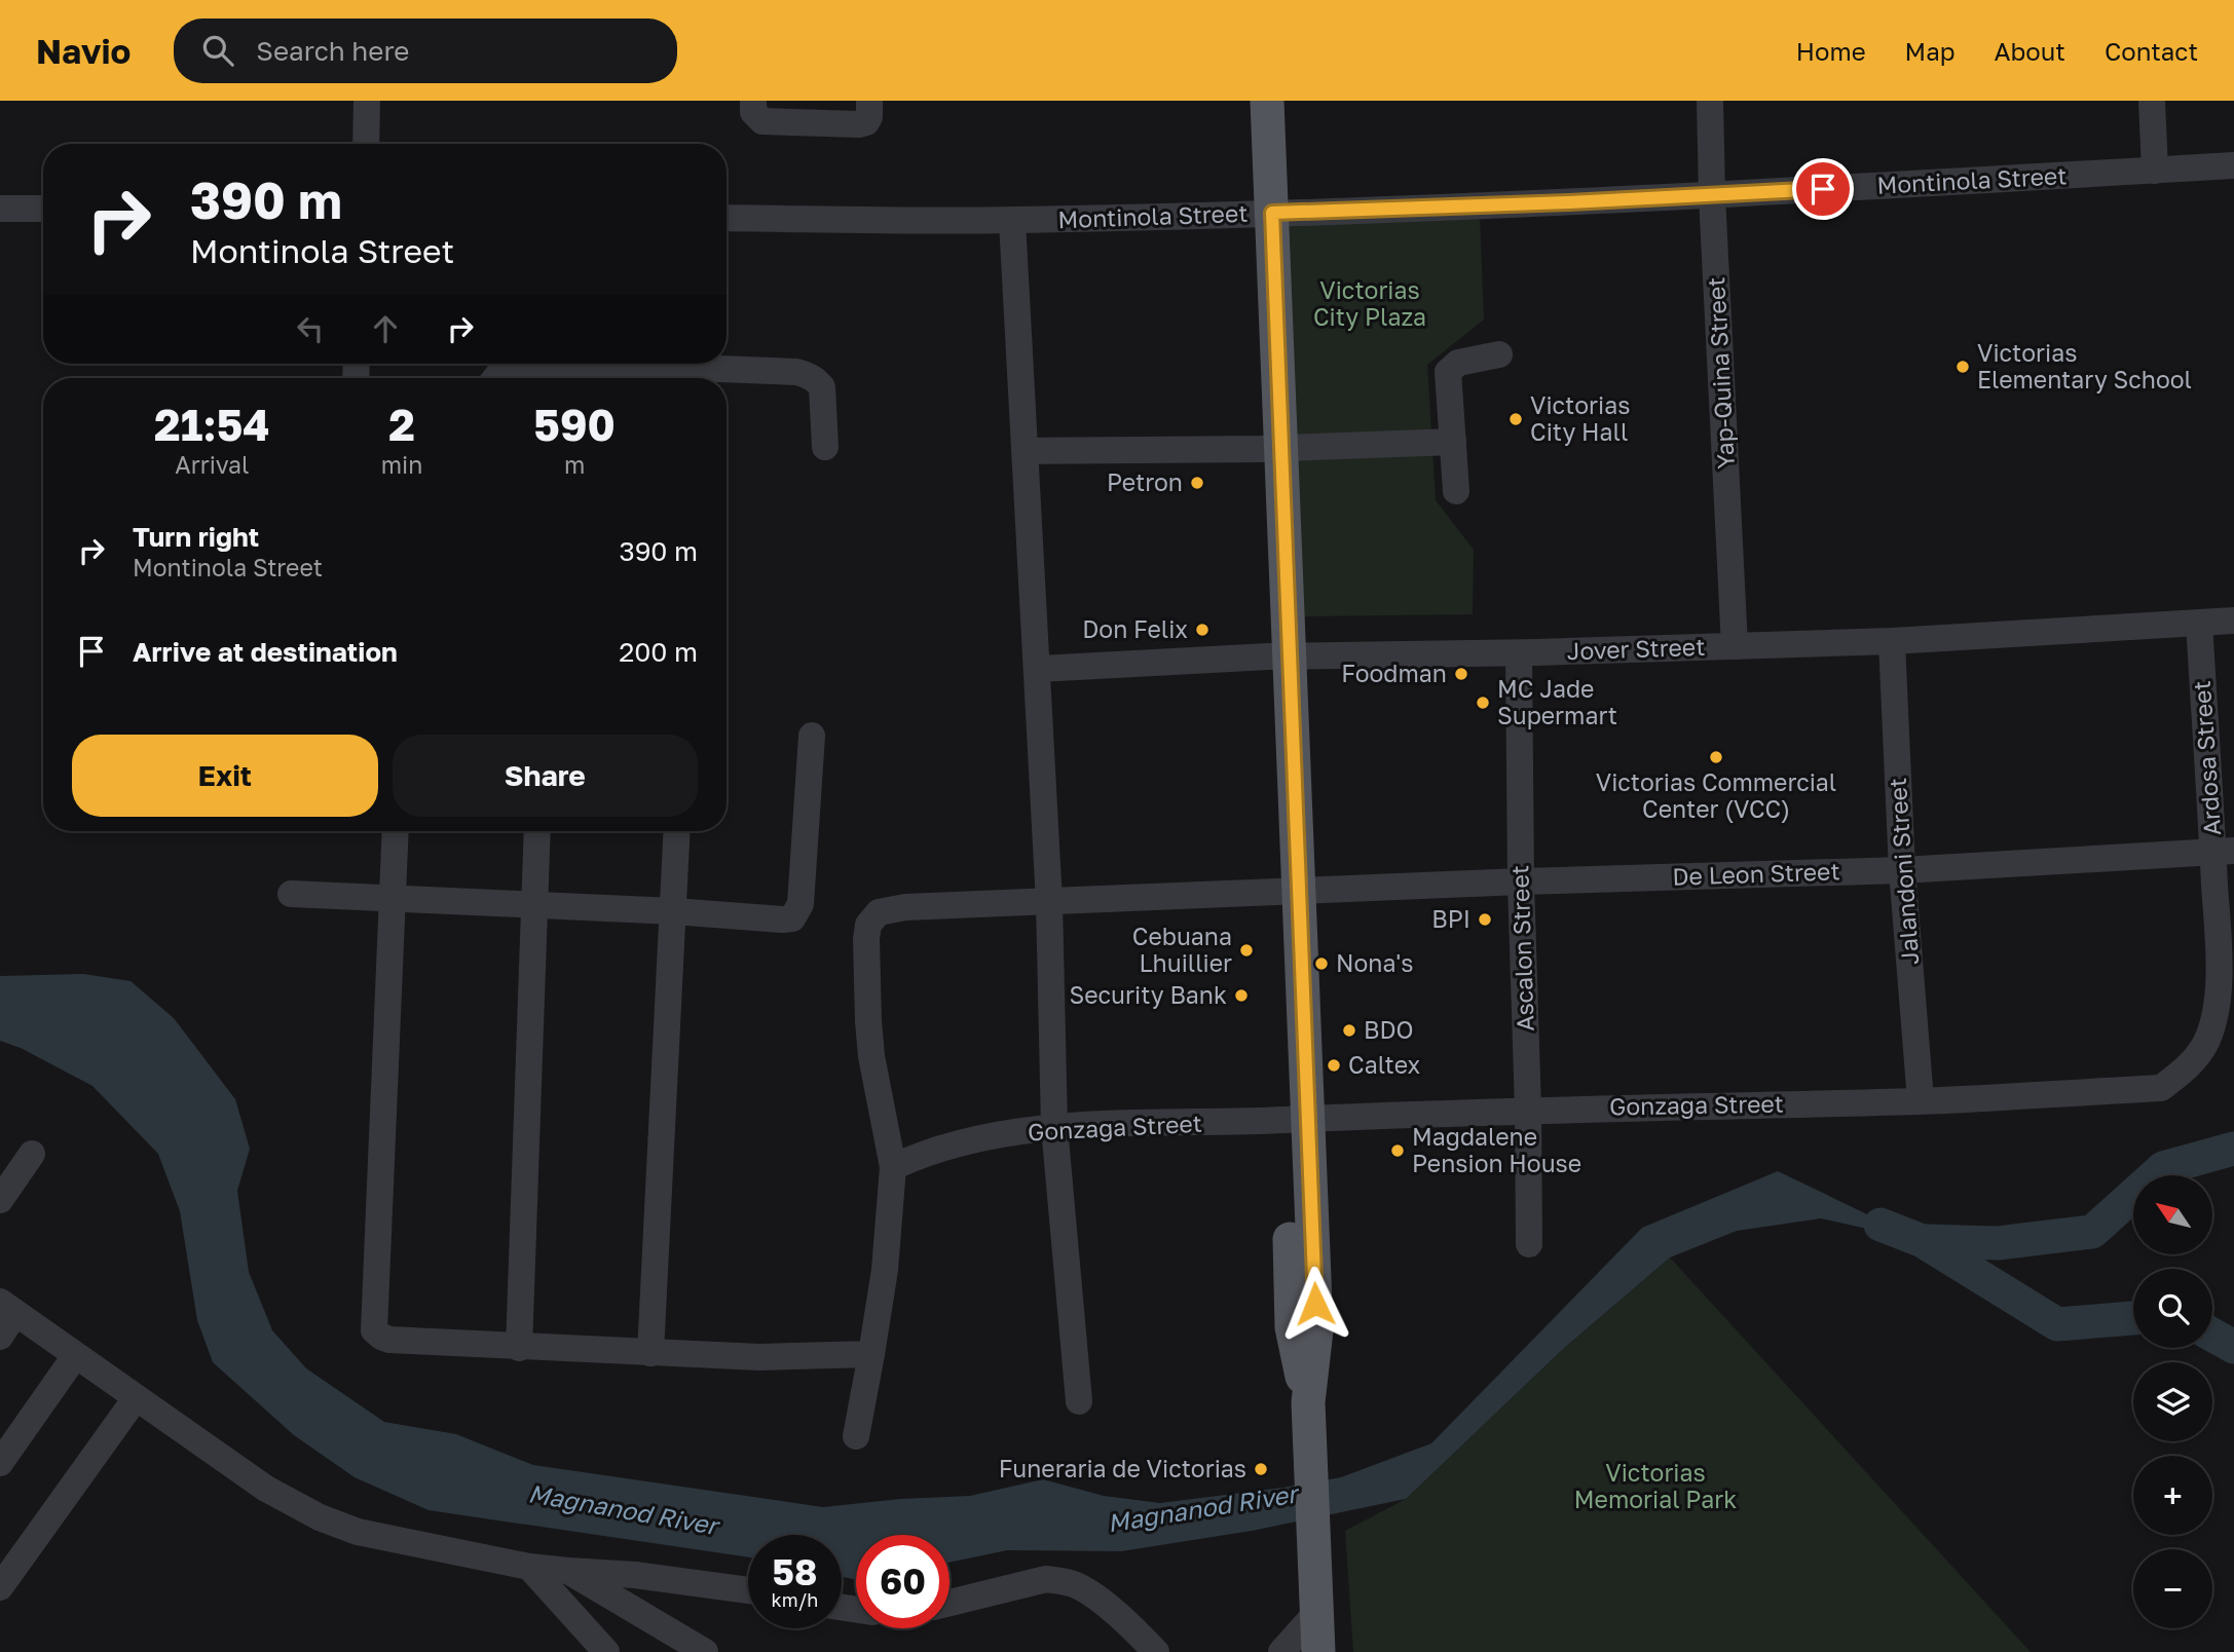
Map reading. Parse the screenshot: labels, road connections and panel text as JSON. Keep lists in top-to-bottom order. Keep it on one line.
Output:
{"streets":{"street":["Montinola Street","Yap-Quina Street","Jover Street","Ardosa Street","Jalandoni Street","De Leon Street","Ascalon Street","Gonzaga Street"]},"crossings":[["Montinola Street","Yap-Quina Street"],["Yap-Quina Street","Jover Street"],["Jover Street","Ardosa Street"],["Jover Street","Jalandoni Street"],["Jover Street","Ascalon Street"],["Ardosa Street","De Leon Street"],["Ardosa Street","Gonzaga Street"],["Jalandoni Street","De Leon Street"],["Jalandoni Street","Gonzaga Street"],["De Leon Street","Ascalon Street"],["De Leon Street","Gonzaga Street"],["Ascalon Street","Gonzaga Street"]],"water":["Magnanod River"],"parks":["Victorias City Plaza","Victorias Memorial Park"],"places":["Victorias Elementary School","Victorias City Hall","Petron","Don Felix","Foodman","MC Jade Supermart","Victorias Commercial Center (VCC)","BPI","Cebuana Lhuillier","Nona's","Security Bank","BDO","Caltex","Magdalene Pension House","Funeraria de Victorias"],"north":"top left","page":{"header":"Navio","search":"Search here","nav":["Home","Map","About","Contact"],"turn":["390 m","Montinola Street"],"eta":["21:54","Arrival","2","min","590","m"],"list":[{"name":"Turn right","note":"Montinola Street","value":"390 m"},{"name":"Arrive at destination","value":"200 m"}],"buttons":["Exit","Share"],"map_buttons":["+","−"],"speed":"58 km/h","limit":"60"}}
